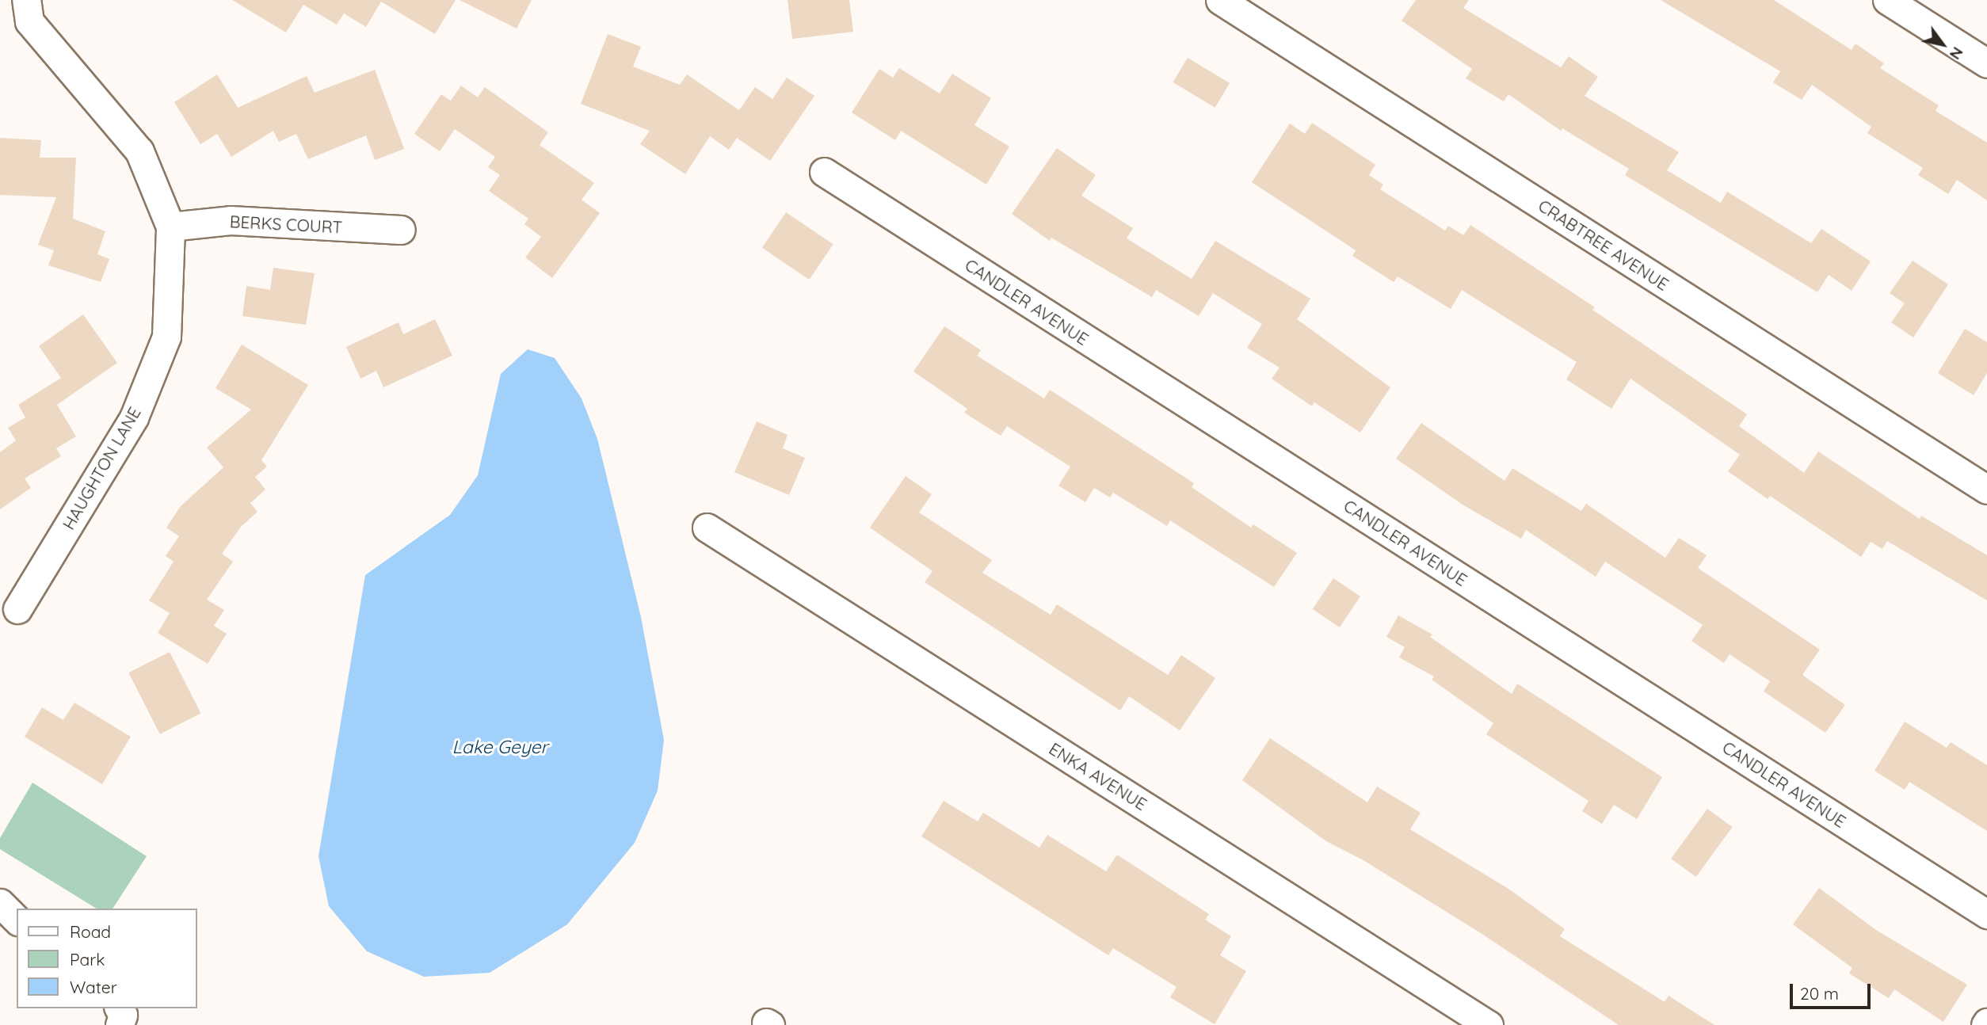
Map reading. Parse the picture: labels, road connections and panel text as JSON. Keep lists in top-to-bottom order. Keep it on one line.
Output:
{"streets":{"street":["BERKS COURT","CRABTREE AVENUE","CANDLER AVENUE","HAUGHTON LANE","ENKA AVENUE"]},"crossings":[["BERKS COURT","HAUGHTON LANE"]],"water":["Lake Geyer"],"legend":["Road","Park","Water"],"scale_bar":"20 m","north":"bottom right"}
